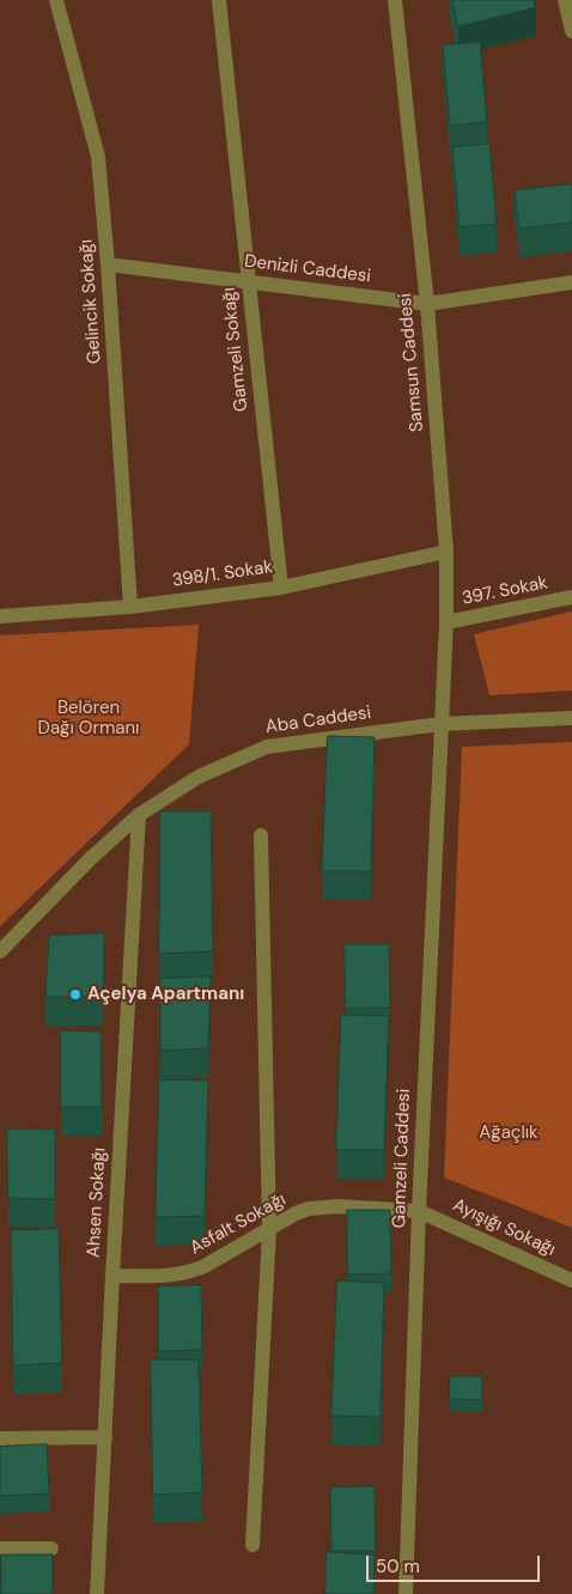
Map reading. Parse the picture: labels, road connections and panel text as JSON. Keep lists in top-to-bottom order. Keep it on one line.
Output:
{"streets":{"street":["Denizli Caddesi","Gelincik Sokağı","Gamzeli Sokağı","Samsun Caddesi","398/1. Sokak","397. Sokak","Aba Caddesi","Gamzeli Caddesi","Ahsen Sokağı","Asfalt Sokağı","Ayışığı Sokağı"]},"crossings":[["Denizli Caddesi","Gelincik Sokağı"],["Denizli Caddesi","Gamzeli Sokağı"],["Denizli Caddesi","Samsun Caddesi"],["Gelincik Sokağı","398/1. Sokak"],["Gamzeli Sokağı","398/1. Sokak"],["Samsun Caddesi","398/1. Sokak"],["Samsun Caddesi","397. Sokak"],["Samsun Caddesi","Aba Caddesi"],["Samsun Caddesi","Gamzeli Caddesi"],["Aba Caddesi","Gamzeli Caddesi"],["Aba Caddesi","Ahsen Sokağı"],["Gamzeli Caddesi","Asfalt Sokağı"],["Gamzeli Caddesi","Ayışığı Sokağı"],["Ahsen Sokağı","Asfalt Sokağı"],["Asfalt Sokağı","Ayışığı Sokağı"]],"parks":["Belören Dağı Ormanı","Ağaçlık"],"places":["Açelya Apartmanı"],"scale_bar":"50 m"}
